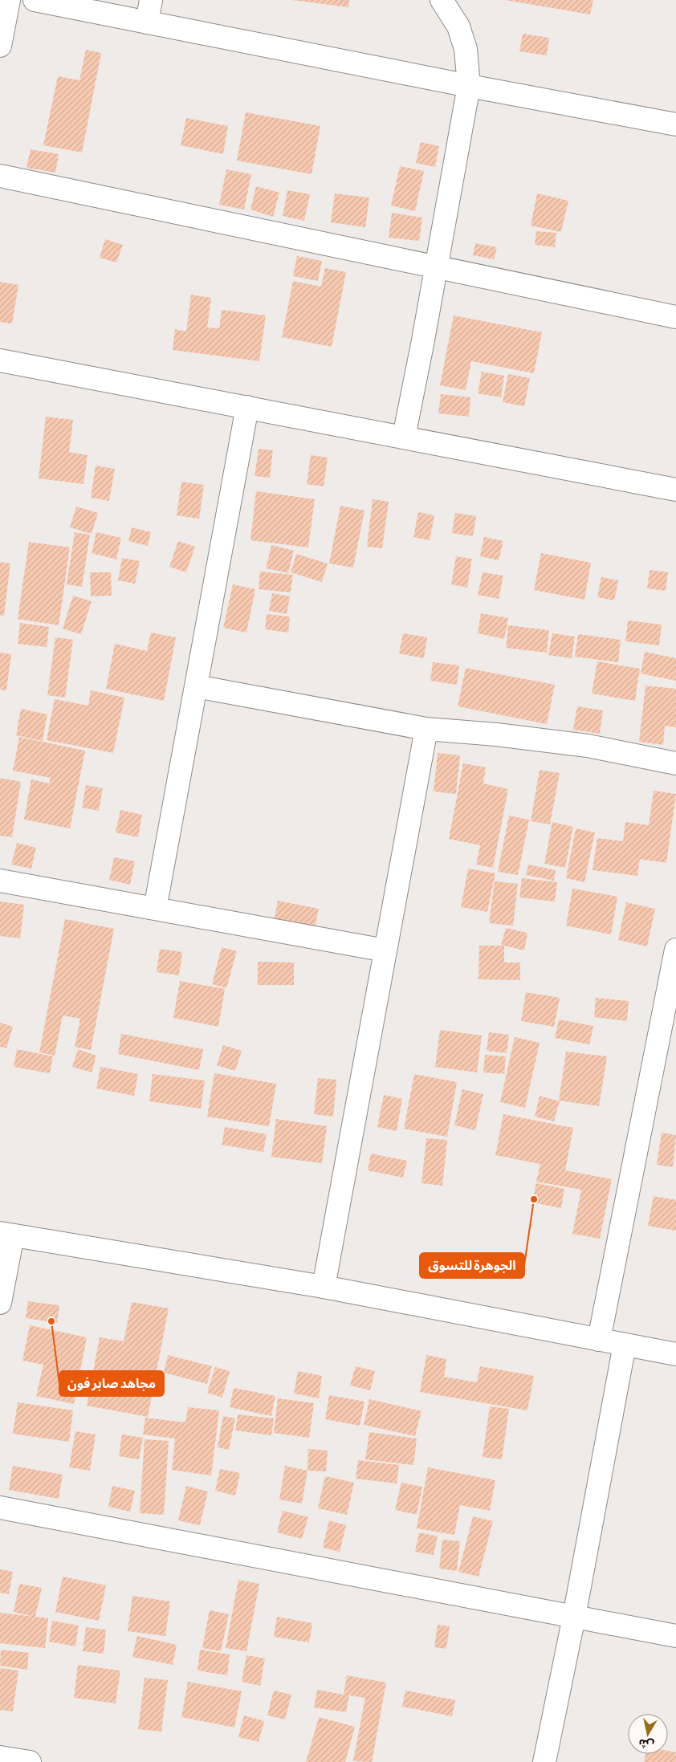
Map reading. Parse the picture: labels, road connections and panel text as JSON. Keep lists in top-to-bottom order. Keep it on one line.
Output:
{"places":["الجوهرة للتسوق","مجاهد صابر فون"],"north":"bottom"}
